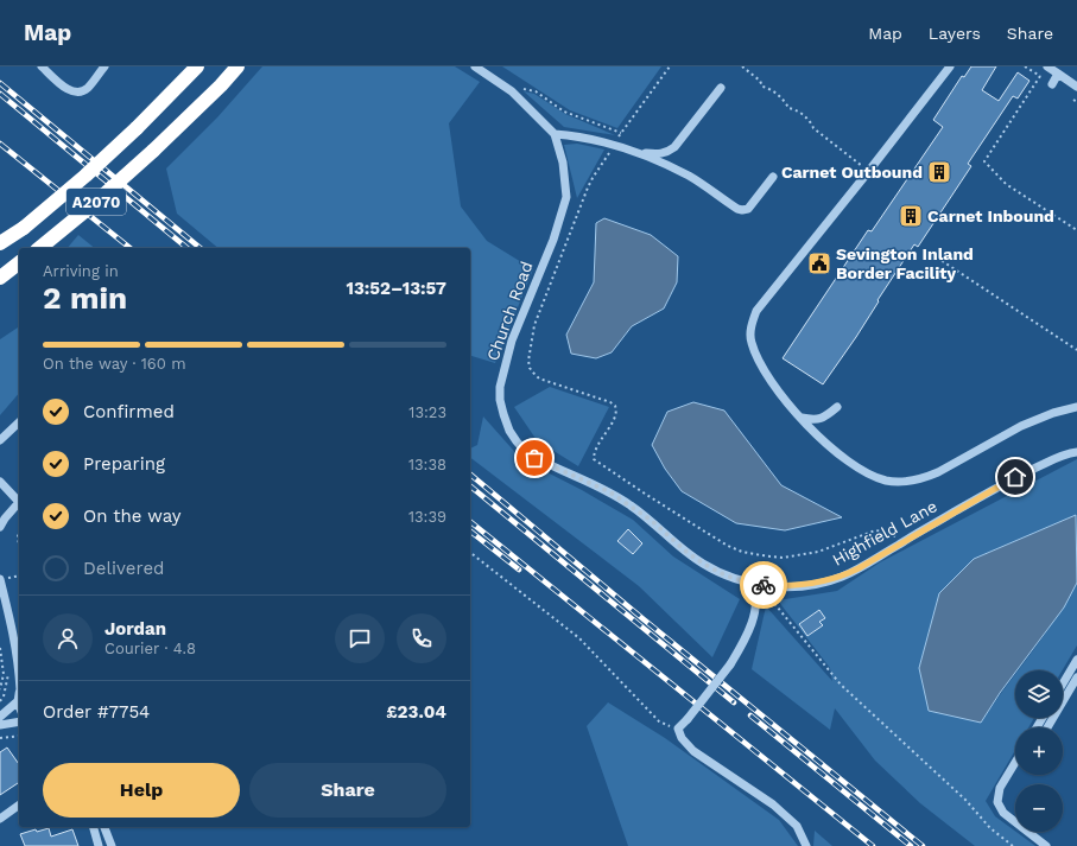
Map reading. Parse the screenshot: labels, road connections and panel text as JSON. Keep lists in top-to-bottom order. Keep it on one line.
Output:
{"streets":{"highway":["A2070"],"street":["Church Road","Highfield Lane"]},"crossings":[["Church Road","Highfield Lane"]],"places":{"building":["Carnet Outbound","Carnet Inbound"],"public building":["Sevington Inland Border Facility"]},"page":{"header":"Map","nav":["Map","Layers","Share"],"heading":["2 min","Arriving in","13:52–13:57"],"panel":["Jordan","Courier · 4.8","Order #7754","£23.04"],"bar":"On the way · 160 m","list":[["Confirmed","13:23"],["Preparing","13:38"],["On the way","13:39"],"Delivered"],"map_buttons":["+","−"],"buttons":["Help","Share"]}}
